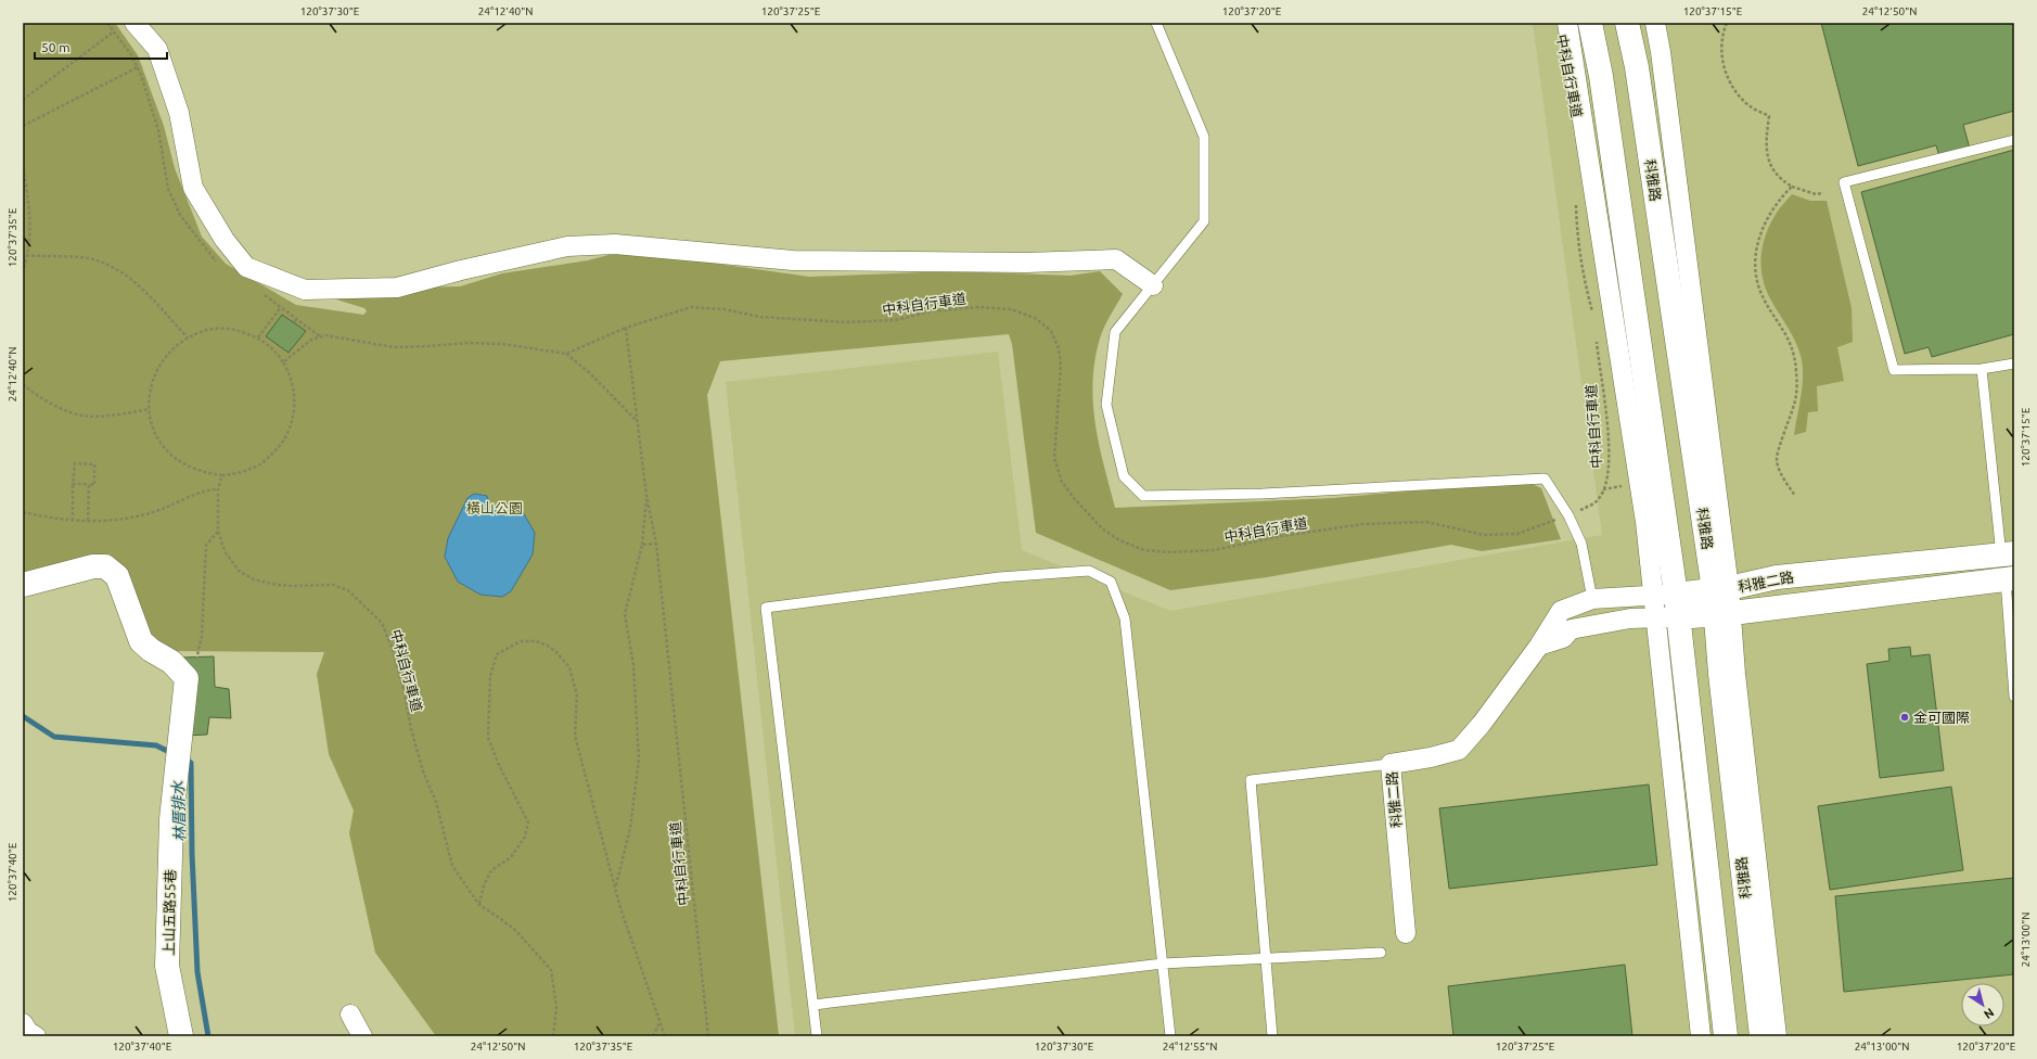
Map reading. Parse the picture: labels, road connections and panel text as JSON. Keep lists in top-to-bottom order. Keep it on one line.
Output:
{"streets":{"street":["科雅路","科雅二路","上山五路55巷"],"path":["中科自行車道"]},"crossings":[["科雅路","科雅二路"]],"water":["林厝排水"],"parks":["橫山公園"],"places":["金可國際"],"scale_bar":"50 m","north":"bottom right","coordinates":["120°37'30\"E","24°12'40\"N","120°37'25\"E","120°37'20\"E","120°37'15\"E","24°12'50\"N","120°37'35\"E","120°37'40\"E","24°13'00\"N","24°12'55\"N"]}
